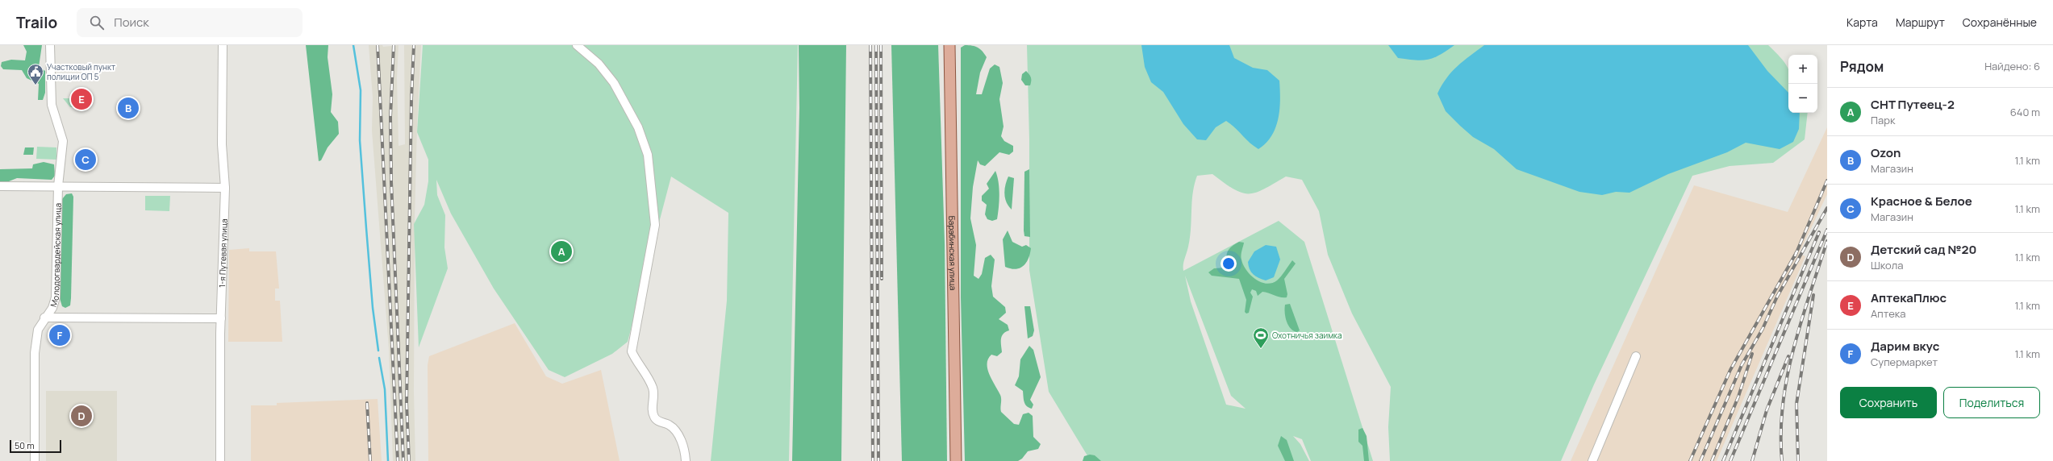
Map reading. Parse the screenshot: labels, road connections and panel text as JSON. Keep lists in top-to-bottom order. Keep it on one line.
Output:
{"streets":{"main road":["Барабинская улица"],"street":["1-я Путевая улица","Молодогвардейская улица"]},"places":{"public building":["Участковый пункт полиции ОП 5"],"sports":["Охотничья заимка"]},"scale_bar":"50 m","page":{"header":"Trailo","search":"Поиск","nav":["Карта","Маршрут","Сохранённые"],"heading":["Рядом","Найдено: 6"],"map_buttons":["+","−"],"pins":["E","B","C","A","F","D"],"list":[{"mark":"A","name":"СНТ Путеец-2","note":"Парк","value":"640 m"},{"mark":"B","name":"Ozon","note":"Магазин","value":"1.1 km"},{"mark":"C","name":"Красное & Белое","note":"Магазин","value":"1.1 km"},{"mark":"D","name":"Детский сад №20","note":"Школа","value":"1.1 km"},{"mark":"E","name":"АптекаПлюс","note":"Аптека","value":"1.1 km"},{"mark":"F","name":"Дарим вкус","note":"Супермаркет","value":"1.1 km"}],"buttons":["Сохранить","Поделиться"],"scale":"50 m"}}
